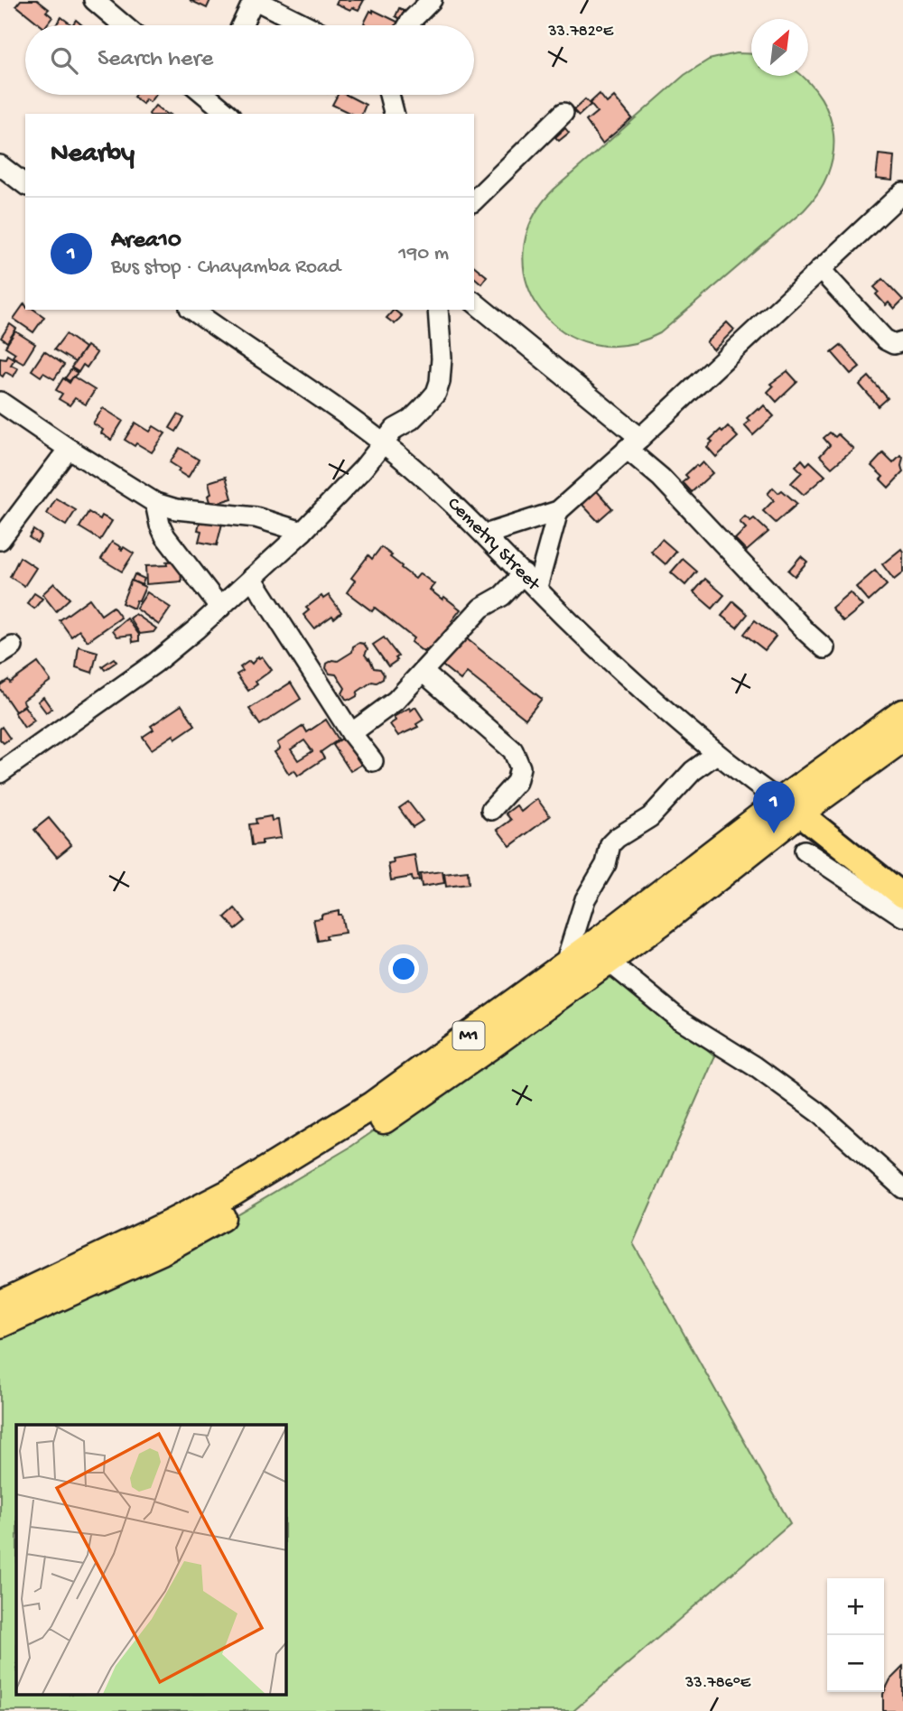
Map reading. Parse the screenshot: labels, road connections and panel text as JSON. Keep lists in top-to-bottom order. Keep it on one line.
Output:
{"streets":{"highway":["M1"],"street":["Cemetry Street"]},"crossings":[["Cemetry Street","M1"]],"north":"top right","page":{"search":"Search here","heading":"Nearby","list":[{"mark":"1","name":"Area10","note":"Bus stop · Chayamba Road","value":"190 m"}],"pins":"1","map_buttons":["+","−"]},"coordinates":["33.782°E","33.786°E"]}
